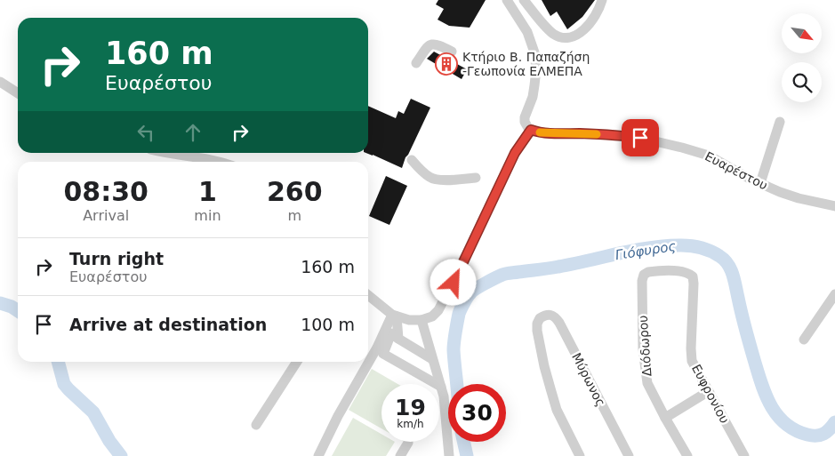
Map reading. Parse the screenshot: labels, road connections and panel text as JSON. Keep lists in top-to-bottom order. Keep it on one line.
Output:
{"streets":{"street":["Ευαρέστου","Διόδωρου","Μύρωνος","Ευφρονίου"]},"crossings":[["Διόδωρου","Ευφρονίου"]],"water":["Γιόφυρος"],"places":{"building":["Κτήριο Β. Παπαζήση -Γεωπονία ΕΛΜΕΠΑ"]},"north":"bottom right","page":{"turn":["160 m","Ευαρέστου"],"eta":["08:30","Arrival","1","min","260","m"],"list":[{"name":"Turn right","note":"Ευαρέστου","value":"160 m"},{"name":"Arrive at destination","value":"100 m"}],"speed":"19 km/h","limit":"30"}}
